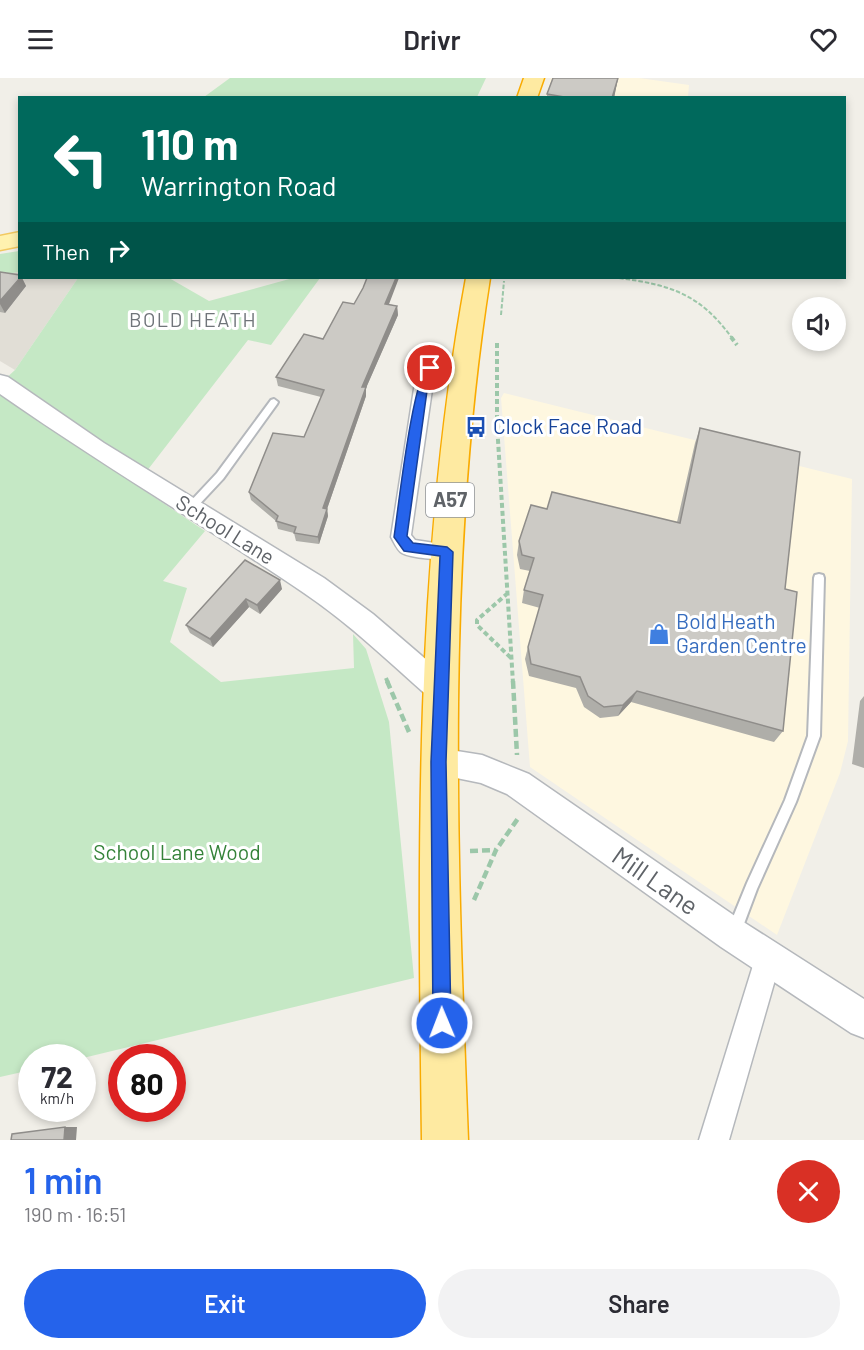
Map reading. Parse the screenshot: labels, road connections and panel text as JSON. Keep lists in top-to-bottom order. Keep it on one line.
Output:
{"streets":{"highway":["A57"],"street":["School Lane","Mill Lane"]},"crossings":[["A57","School Lane"],["A57","Mill Lane"]],"districts":["BOLD HEATH"],"parks":["School Lane Wood"],"places":{"bus stop":["Clock Face Road"],"shop":["Bold Heath Garden Centre"]},"page":{"header":"Drivr","turn":["110 m","Warrington Road"],"then":"Then","speed":"72 km/h","limit":"80","heading":["1 min","190 m · 16:51"],"buttons":["Exit","Share"]}}
